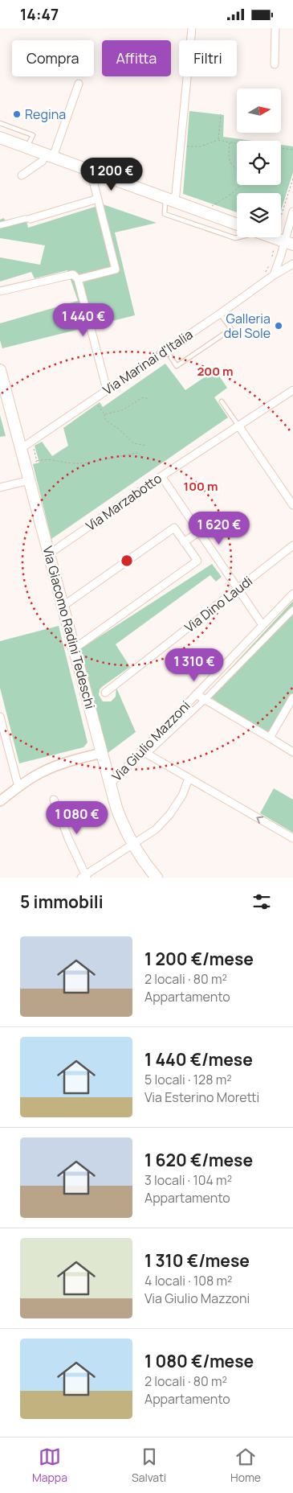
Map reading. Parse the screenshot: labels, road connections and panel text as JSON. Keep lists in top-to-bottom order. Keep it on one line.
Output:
{"streets":{"main road":["Via Giacomo Radini Tedeschi"],"street":["Via Marinai d'Italia","Via Marzabotto","Via Dino Laudi","Via Giulio Mazzoni"]},"crossings":[["Via Marinai d'Italia","Via Giacomo Radini Tedeschi"],["Via Marzabotto","Via Giacomo Radini Tedeschi"],["Via Giacomo Radini Tedeschi","Via Giulio Mazzoni"]],"places":["Regina","Galleria del Sole"],"north":"right","page":{"status":"14:47","chip":["Compra","Affitta","Filtri"],"price":["1 200 €","1 440 €","1 620 €","1 310 €","1 080 €"],"heading":"5 immobili","list":[{"name":"1 200 €/mese","note":"2 locali · 80 m² · Appartamento"},{"name":"1 440 €/mese","note":"5 locali · 128 m² · Via Esterino Moretti"},{"name":"1 620 €/mese","note":"3 locali · 104 m² · Appartamento"},{"name":"1 310 €/mese","note":"4 locali · 108 m² · Via Giulio Mazzoni"},{"name":"1 080 €/mese","note":"2 locali · 80 m² · Appartamento"}],"tabs":["Mappa","Salvati","Home"]},"rings":["200 m","100 m"]}
